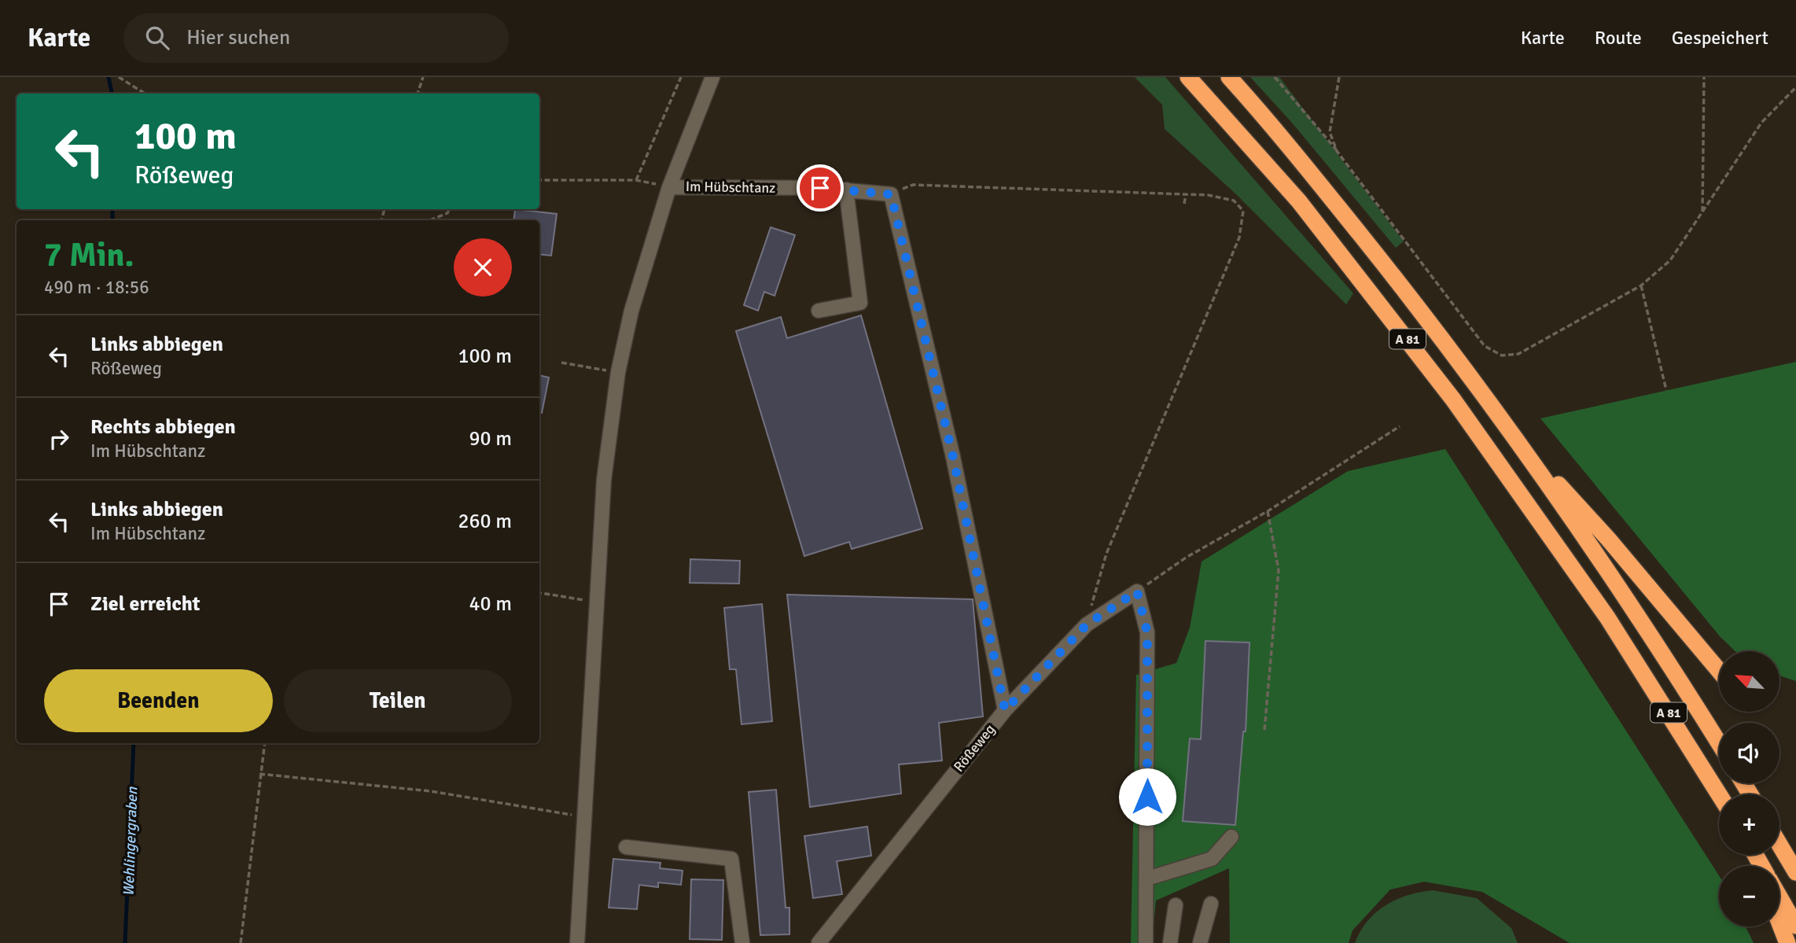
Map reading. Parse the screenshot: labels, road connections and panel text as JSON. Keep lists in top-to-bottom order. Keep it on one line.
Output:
{"streets":{"highway":["A 81"],"street":["Im Hübschtanz","Rößeweg"]},"water":["Wehlingergraben"],"north":"top left","page":{"header":"Karte","search":"Hier suchen","nav":["Karte","Route","Gespeichert"],"turn":["100 m","Rößeweg"],"heading":["7 Min.","490 m · 18:56"],"list":[{"name":"Links abbiegen","note":"Rößeweg","value":"100 m"},{"name":"Rechts abbiegen","note":"Im Hübschtanz","value":"90 m"},{"name":"Links abbiegen","note":"Im Hübschtanz","value":"260 m"},{"name":"Ziel erreicht","value":"40 m"}],"map_buttons":["+","−"],"buttons":["Beenden","Teilen"]}}
